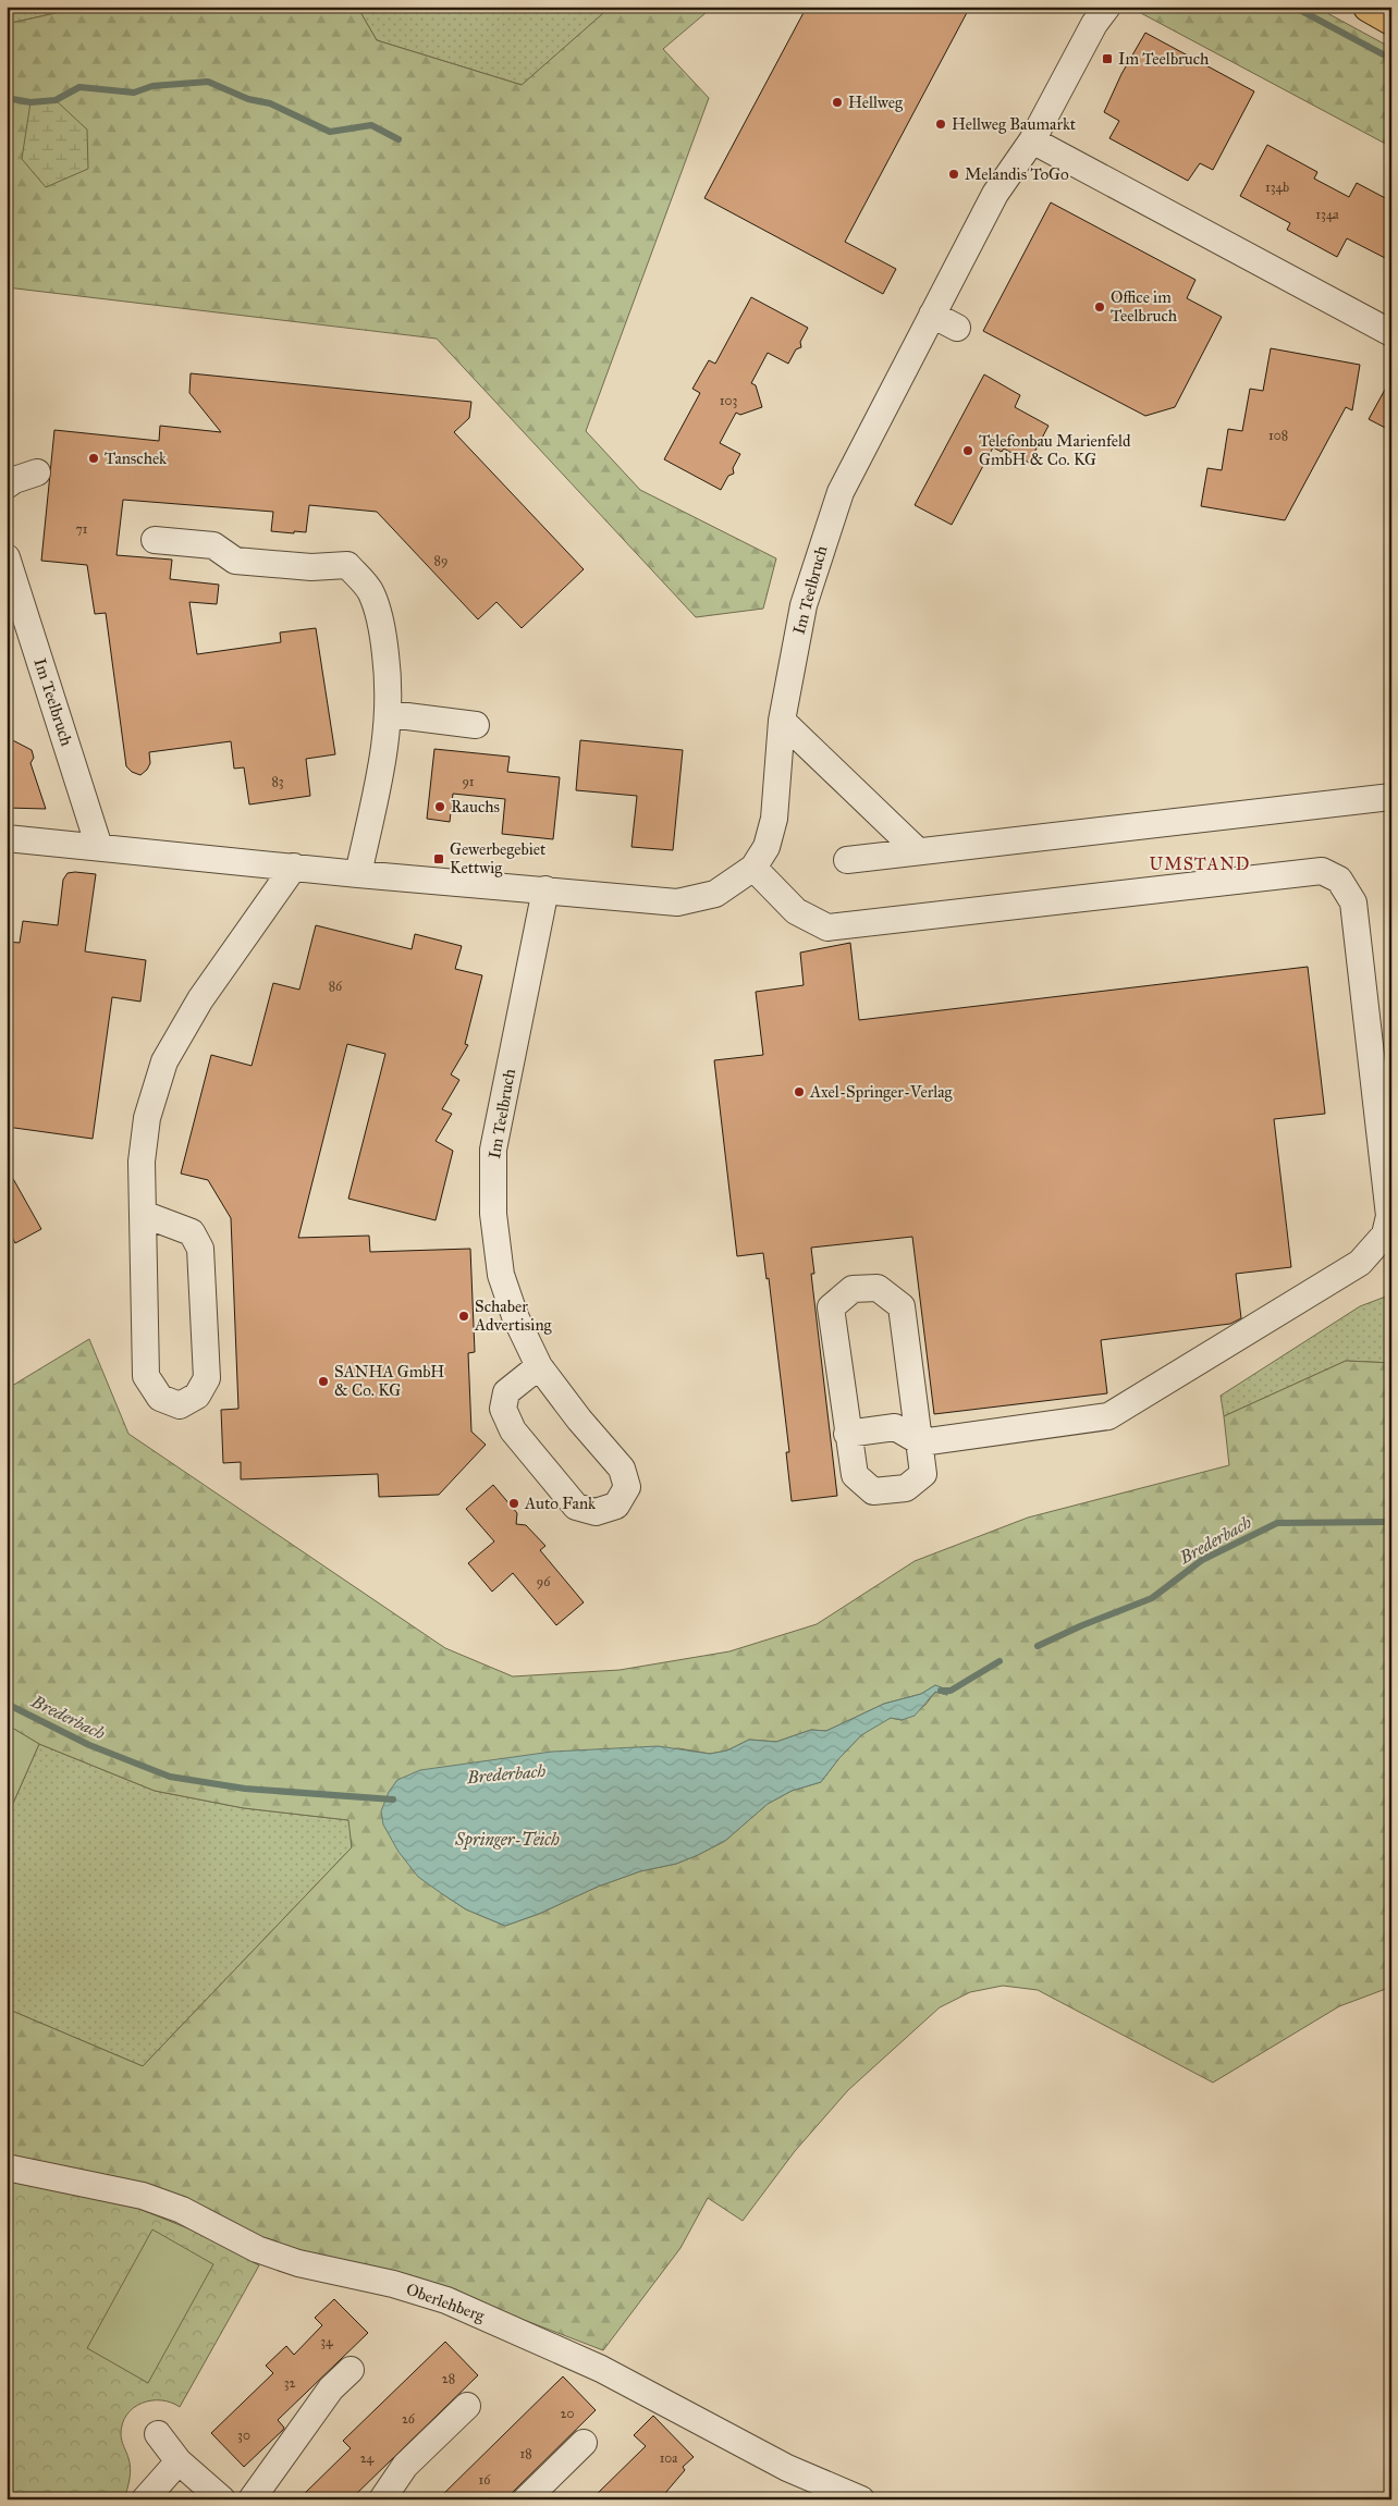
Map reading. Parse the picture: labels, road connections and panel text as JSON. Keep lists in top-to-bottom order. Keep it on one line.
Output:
{"streets":{"street":["Im Teelbruch","Oberlehberg"]},"districts":["UMSTAND"],"water":["Brederbach","Springer-Teich"],"places":{"transit":["Im Teelbruch","Gewerbegebiet Kettwig"],"other":["Hellweg","Hellweg Baumarkt","Melandis ToGo","Office im Teelbruch","Telefonbau Marienfeld GmbH & Co. KG","Tanschek","Rauchs","Axel-Springer-Verlag","Schaber Advertising","SANHA GmbH & Co. KG","Auto Fank"]},"house_numbers":["134b","134a","103","108","71","89","83","91","86","96","34","28","32","20","26","30","18","24","10a","16"]}
